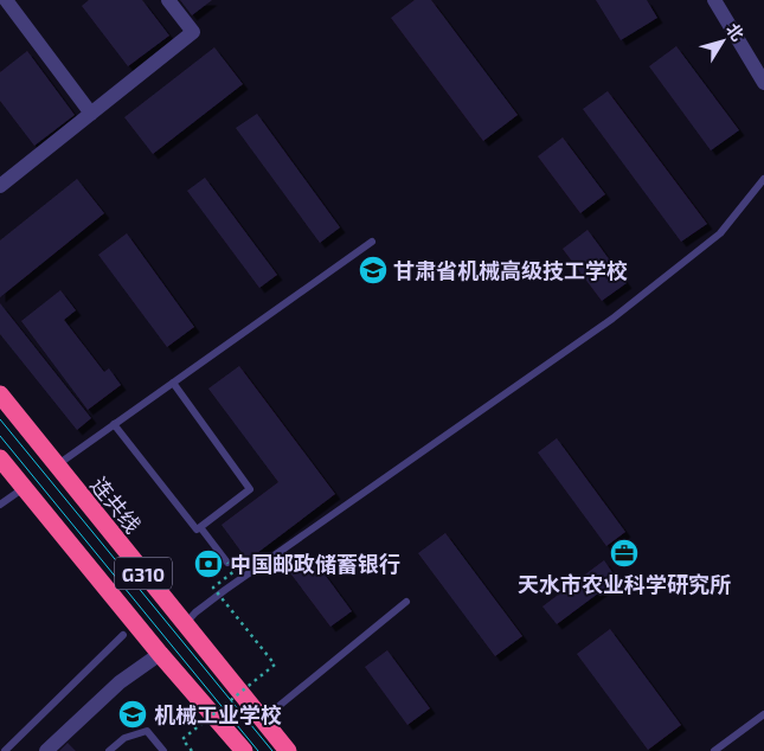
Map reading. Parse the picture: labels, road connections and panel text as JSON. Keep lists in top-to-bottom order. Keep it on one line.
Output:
{"streets":{"highway":["连共线","G310"]},"places":{"school or university":["甘肃省机械高级技工学校","机械工业学校"],"office":["天水市农业科学研究所"],"bank":["中国邮政储蓄银行"]},"north":"top right"}
